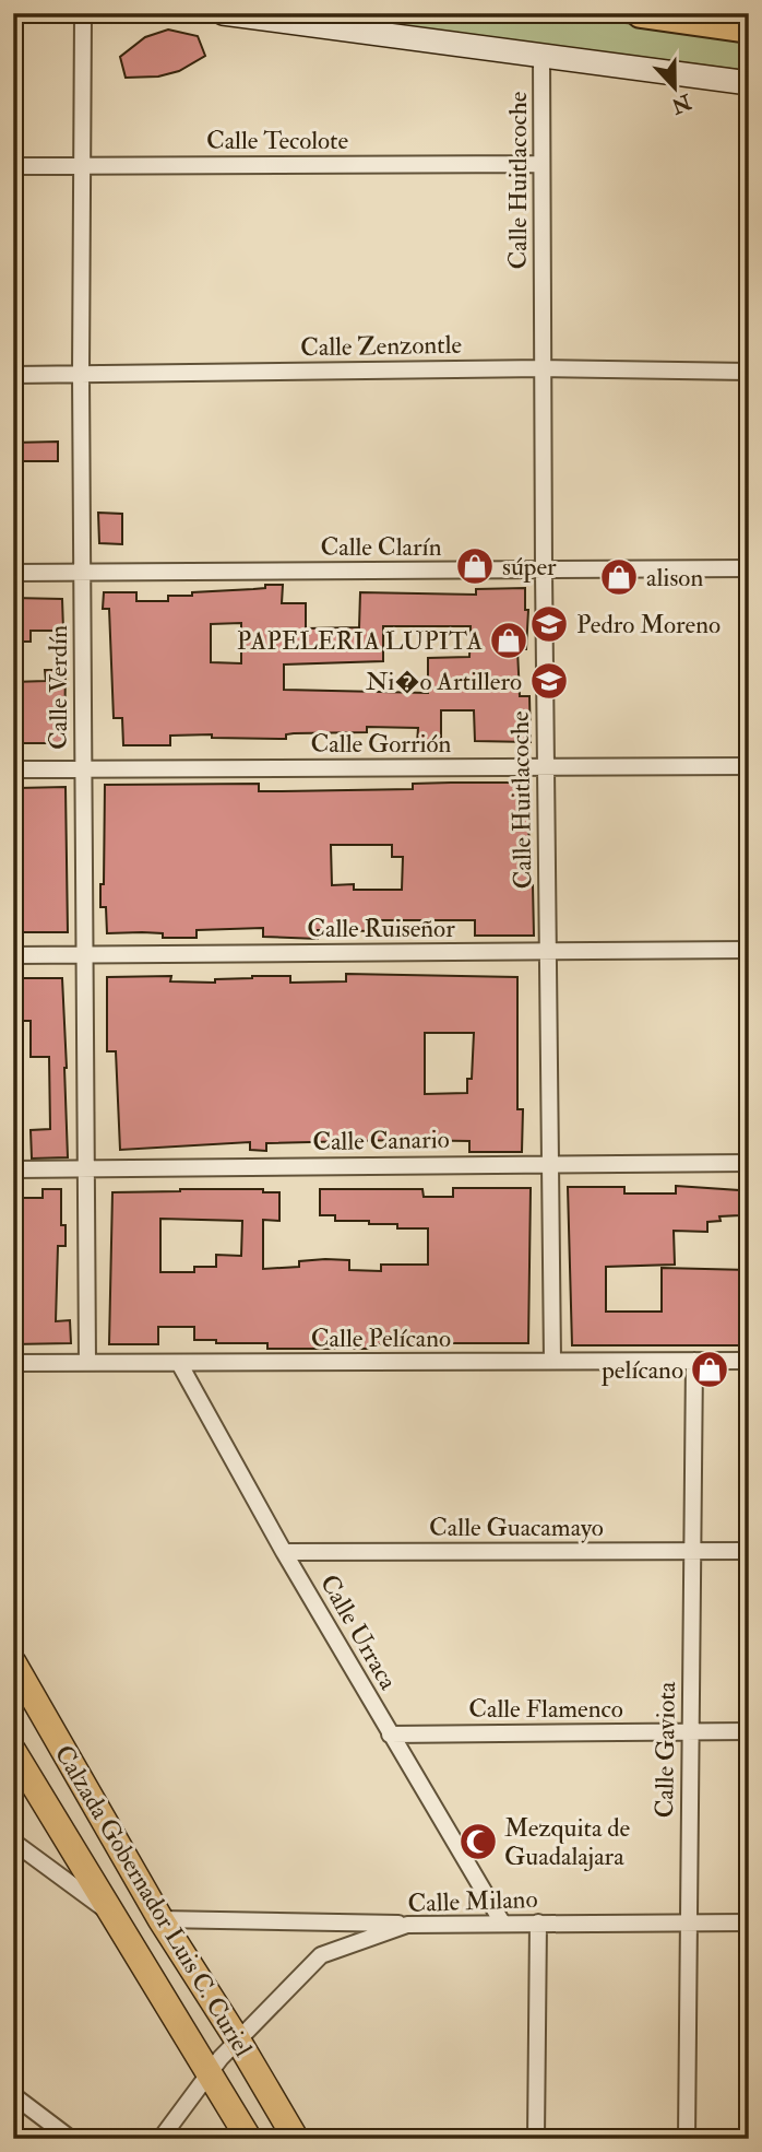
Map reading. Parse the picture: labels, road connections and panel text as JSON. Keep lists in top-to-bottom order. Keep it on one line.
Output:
{"streets":{"main road":["Calzada Gobernador Luis C. Curiel"],"street":["Calle Tecolote","Calle Huitlacoche","Calle Zenzontle","Calle Clarín","Calle Verdín","Calle Gorrión","Calle Ruiseñor","Calle Canario","Calle Pelícano","Calle Guacamayo","Calle Urraca","Calle Flamenco","Calle Gaviota","Calle Milano"]},"crossings":[["Calle Tecolote","Calle Huitlacoche"],["Calle Tecolote","Calle Verdín"],["Calle Huitlacoche","Calle Zenzontle"],["Calle Huitlacoche","Calle Clarín"],["Calle Huitlacoche","Calle Gorrión"],["Calle Huitlacoche","Calle Ruiseñor"],["Calle Huitlacoche","Calle Canario"],["Calle Huitlacoche","Calle Pelícano"],["Calle Zenzontle","Calle Verdín"],["Calle Clarín","Calle Verdín"],["Calle Verdín","Calle Gorrión"],["Calle Verdín","Calle Ruiseñor"],["Calle Verdín","Calle Canario"],["Calle Verdín","Calle Pelícano"],["Calle Pelícano","Calle Urraca"],["Calle Pelícano","Calle Gaviota"],["Calle Guacamayo","Calle Urraca"],["Calle Guacamayo","Calle Gaviota"],["Calle Urraca","Calle Flamenco"],["Calle Urraca","Calle Milano"],["Calle Flamenco","Calle Gaviota"],["Calle Gaviota","Calle Milano"],["Calzada Gobernador Luis C. Curiel","Calle Milano"]],"places":{"shop":["súper","alison","PAPELERIA LUPITA","pelícano"],"school or university":["Pedro Moreno","Ni�o Artillero"],"mosque":["Mezquita de Guadalajara"]},"north":"bottom"}
